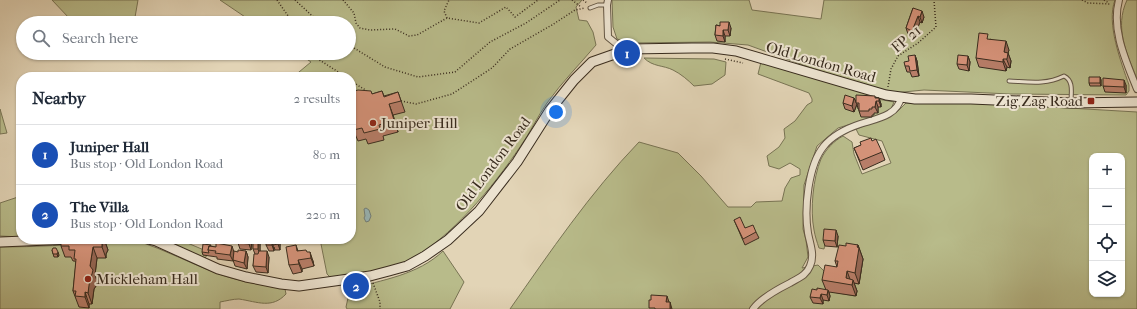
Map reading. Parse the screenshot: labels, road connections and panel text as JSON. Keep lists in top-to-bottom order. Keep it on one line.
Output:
{"streets":{"main road":["Old London Road"],"path":["FP 21"]},"crossings":[["FP 21","Old London Road"]],"places":{"transit":["Zig Zag Road"],"other":["Juniper Hill","Mickleham Hall"]},"page":{"search":"Search here","pins":["1","2"],"heading":["Nearby","2 results"],"list":[{"mark":"1","name":"Juniper Hall","note":"Bus stop · Old London Road","value":"80 m"},{"mark":"2","name":"The Villa","note":"Bus stop · Old London Road","value":"220 m"}],"map_buttons":["+","−"]}}
